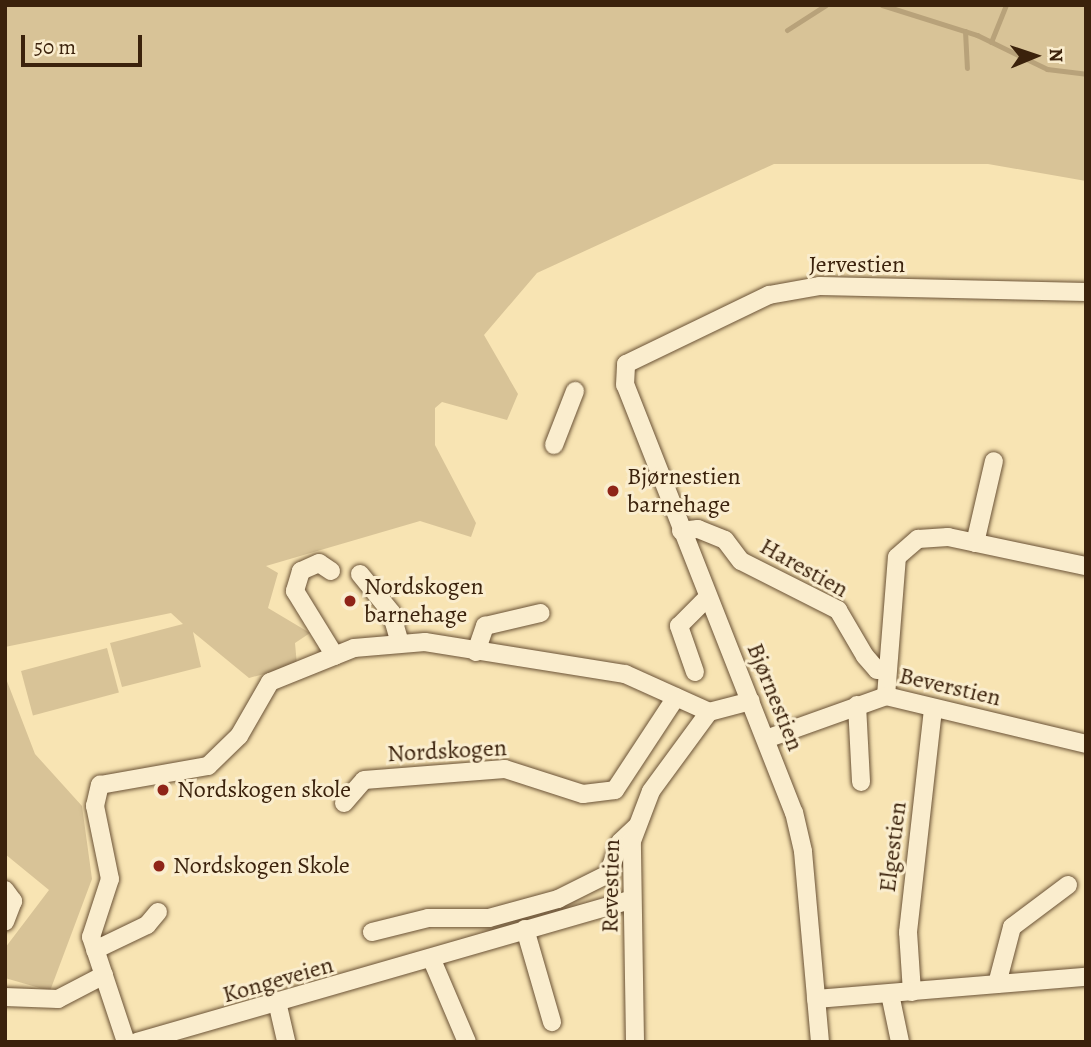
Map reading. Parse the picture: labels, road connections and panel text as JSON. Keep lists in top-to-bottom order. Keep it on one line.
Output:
{"streets":{"street":["Jervestien","Harestien","Beverstien","Bjørnestien","Nordskogen","Elgestien","Revestien","Kongeveien"]},"crossings":[["Jervestien","Bjørnestien"],["Harestien","Bjørnestien"],["Beverstien","Bjørnestien"],["Beverstien","Elgestien"],["Revestien","Kongeveien"]],"places":["Bjørnestien barnehage","Nordskogen barnehage","Nordskogen skole","Nordskogen Skole"],"scale_bar":"50 m","north":"right"}
